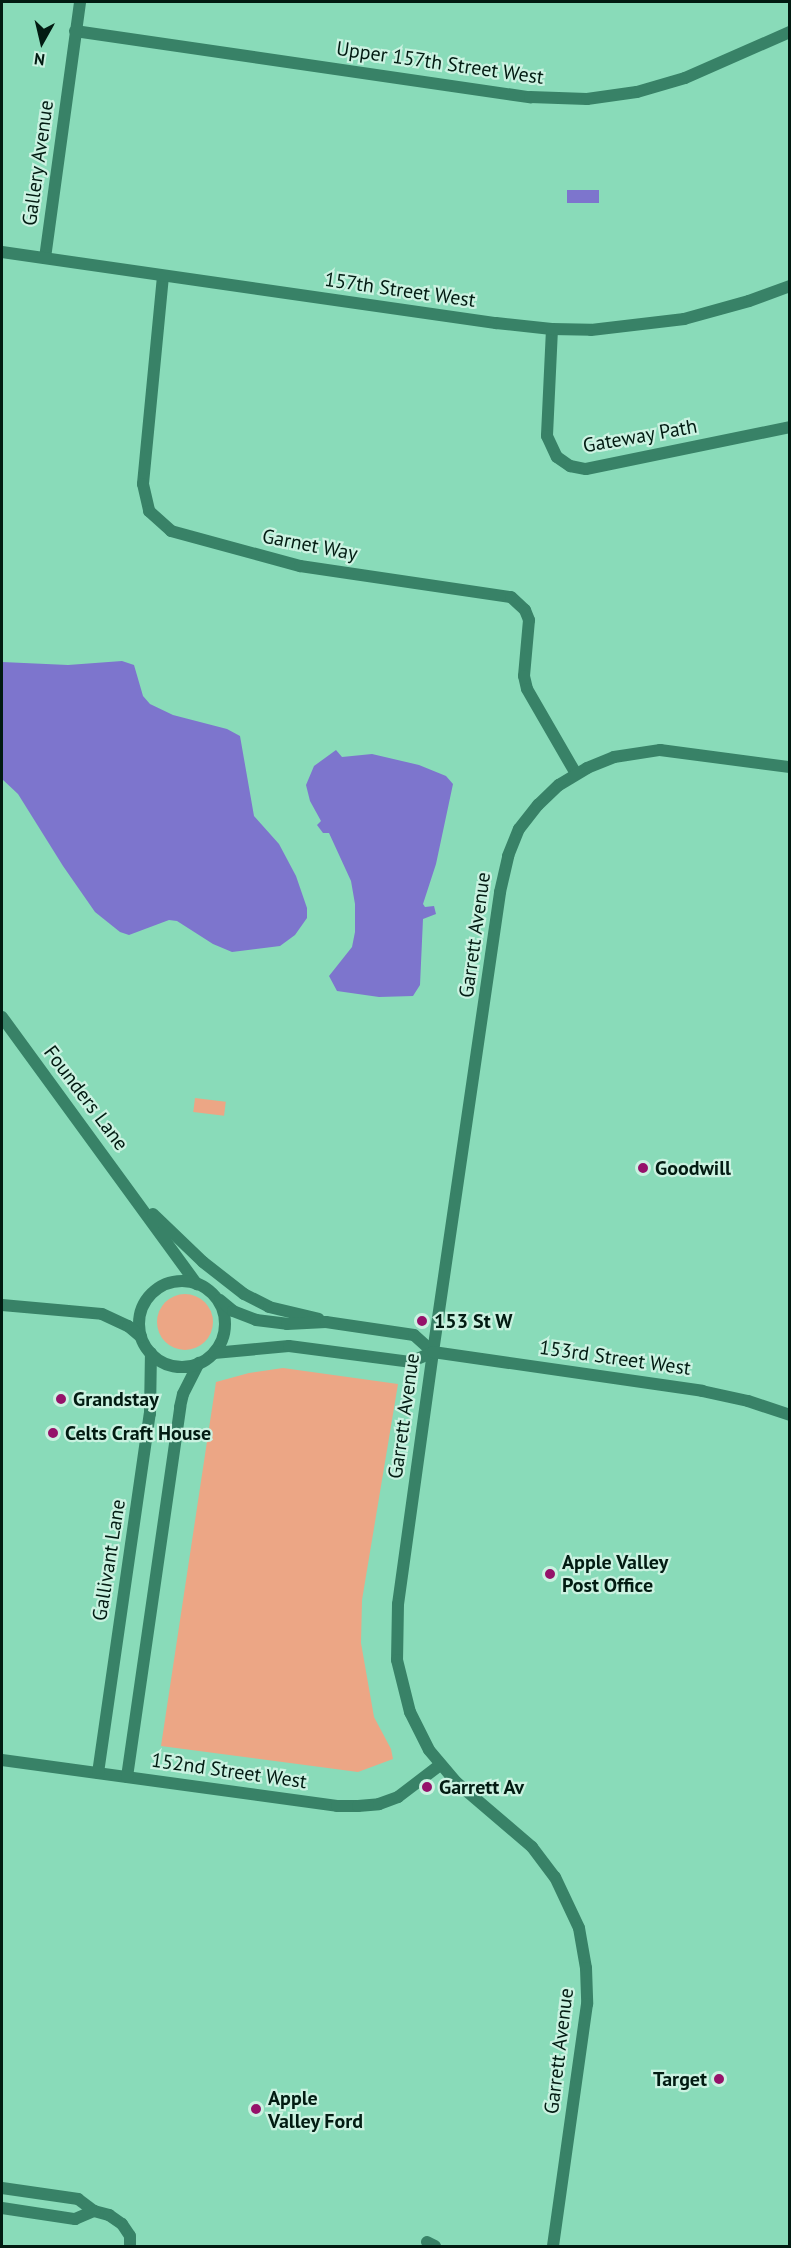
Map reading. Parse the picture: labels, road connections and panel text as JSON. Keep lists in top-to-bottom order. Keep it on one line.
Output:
{"streets":{"street":["Upper 157th Street West","Gallery Avenue","157th Street West","Gateway Path","Garnet Way","Garrett Avenue","Founders Lane","153rd Street West","Gallivant Lane","152nd Street West"]},"crossings":[["Upper 157th Street West","Gallery Avenue"],["Gallery Avenue","157th Street West"],["157th Street West","Gateway Path"],["157th Street West","Garnet Way"],["Garnet Way","Garrett Avenue"],["Garrett Avenue","153rd Street West"],["Garrett Avenue","152nd Street West"],["Founders Lane","153rd Street West"],["Founders Lane","Gallivant Lane"],["153rd Street West","Gallivant Lane"],["Gallivant Lane","152nd Street West"]],"places":["Goodwill","153 St W","Grandstay","Celts Craft House","Apple Valley Post Office","Garrett Av","Target","Apple Valley Ford"],"north":"bottom"}
